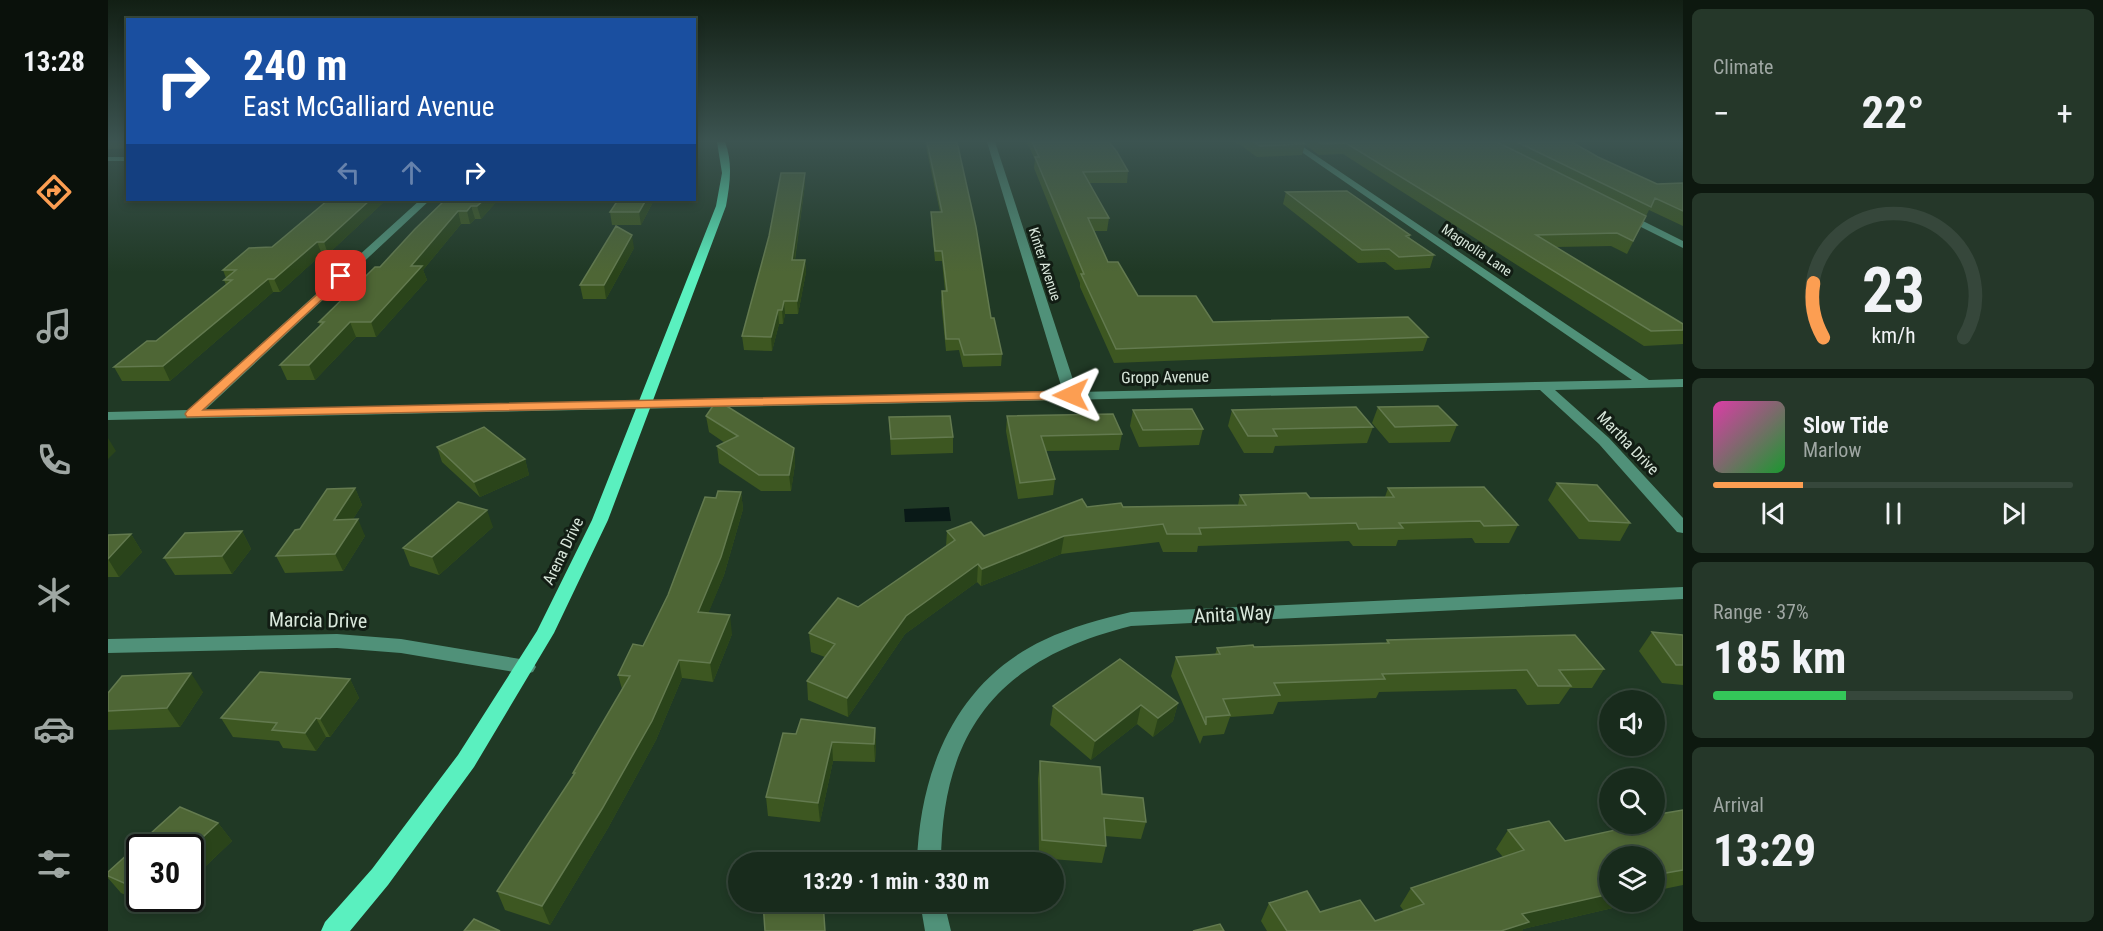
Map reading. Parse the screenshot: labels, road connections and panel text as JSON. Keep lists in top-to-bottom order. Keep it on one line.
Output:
{"streets":{"main road":["Arena Drive"],"street":["Magnolia Lane","Kinter Avenue","Gropp Avenue","Martha Drive","Anita Way","Marcia Drive"]},"crossings":[["Magnolia Lane","Gropp Avenue"],["Kinter Avenue","Gropp Avenue"],["Gropp Avenue","Martha Drive"],["Gropp Avenue","Arena Drive"],["Arena Drive","Marcia Drive"]],"page":{"tabs":"13:28","tile":["Climate",["Range · 37%","185 km"],["Arrival","13:29"]],"turn":["240 m","East McGalliard Avenue"],"heat":["−","22°","+"],"song":["Slow Tide","Marlow"],"limit":"30","trip":"13:29 · 1 min · 330 m","gauge":["23","km/h"]}}
